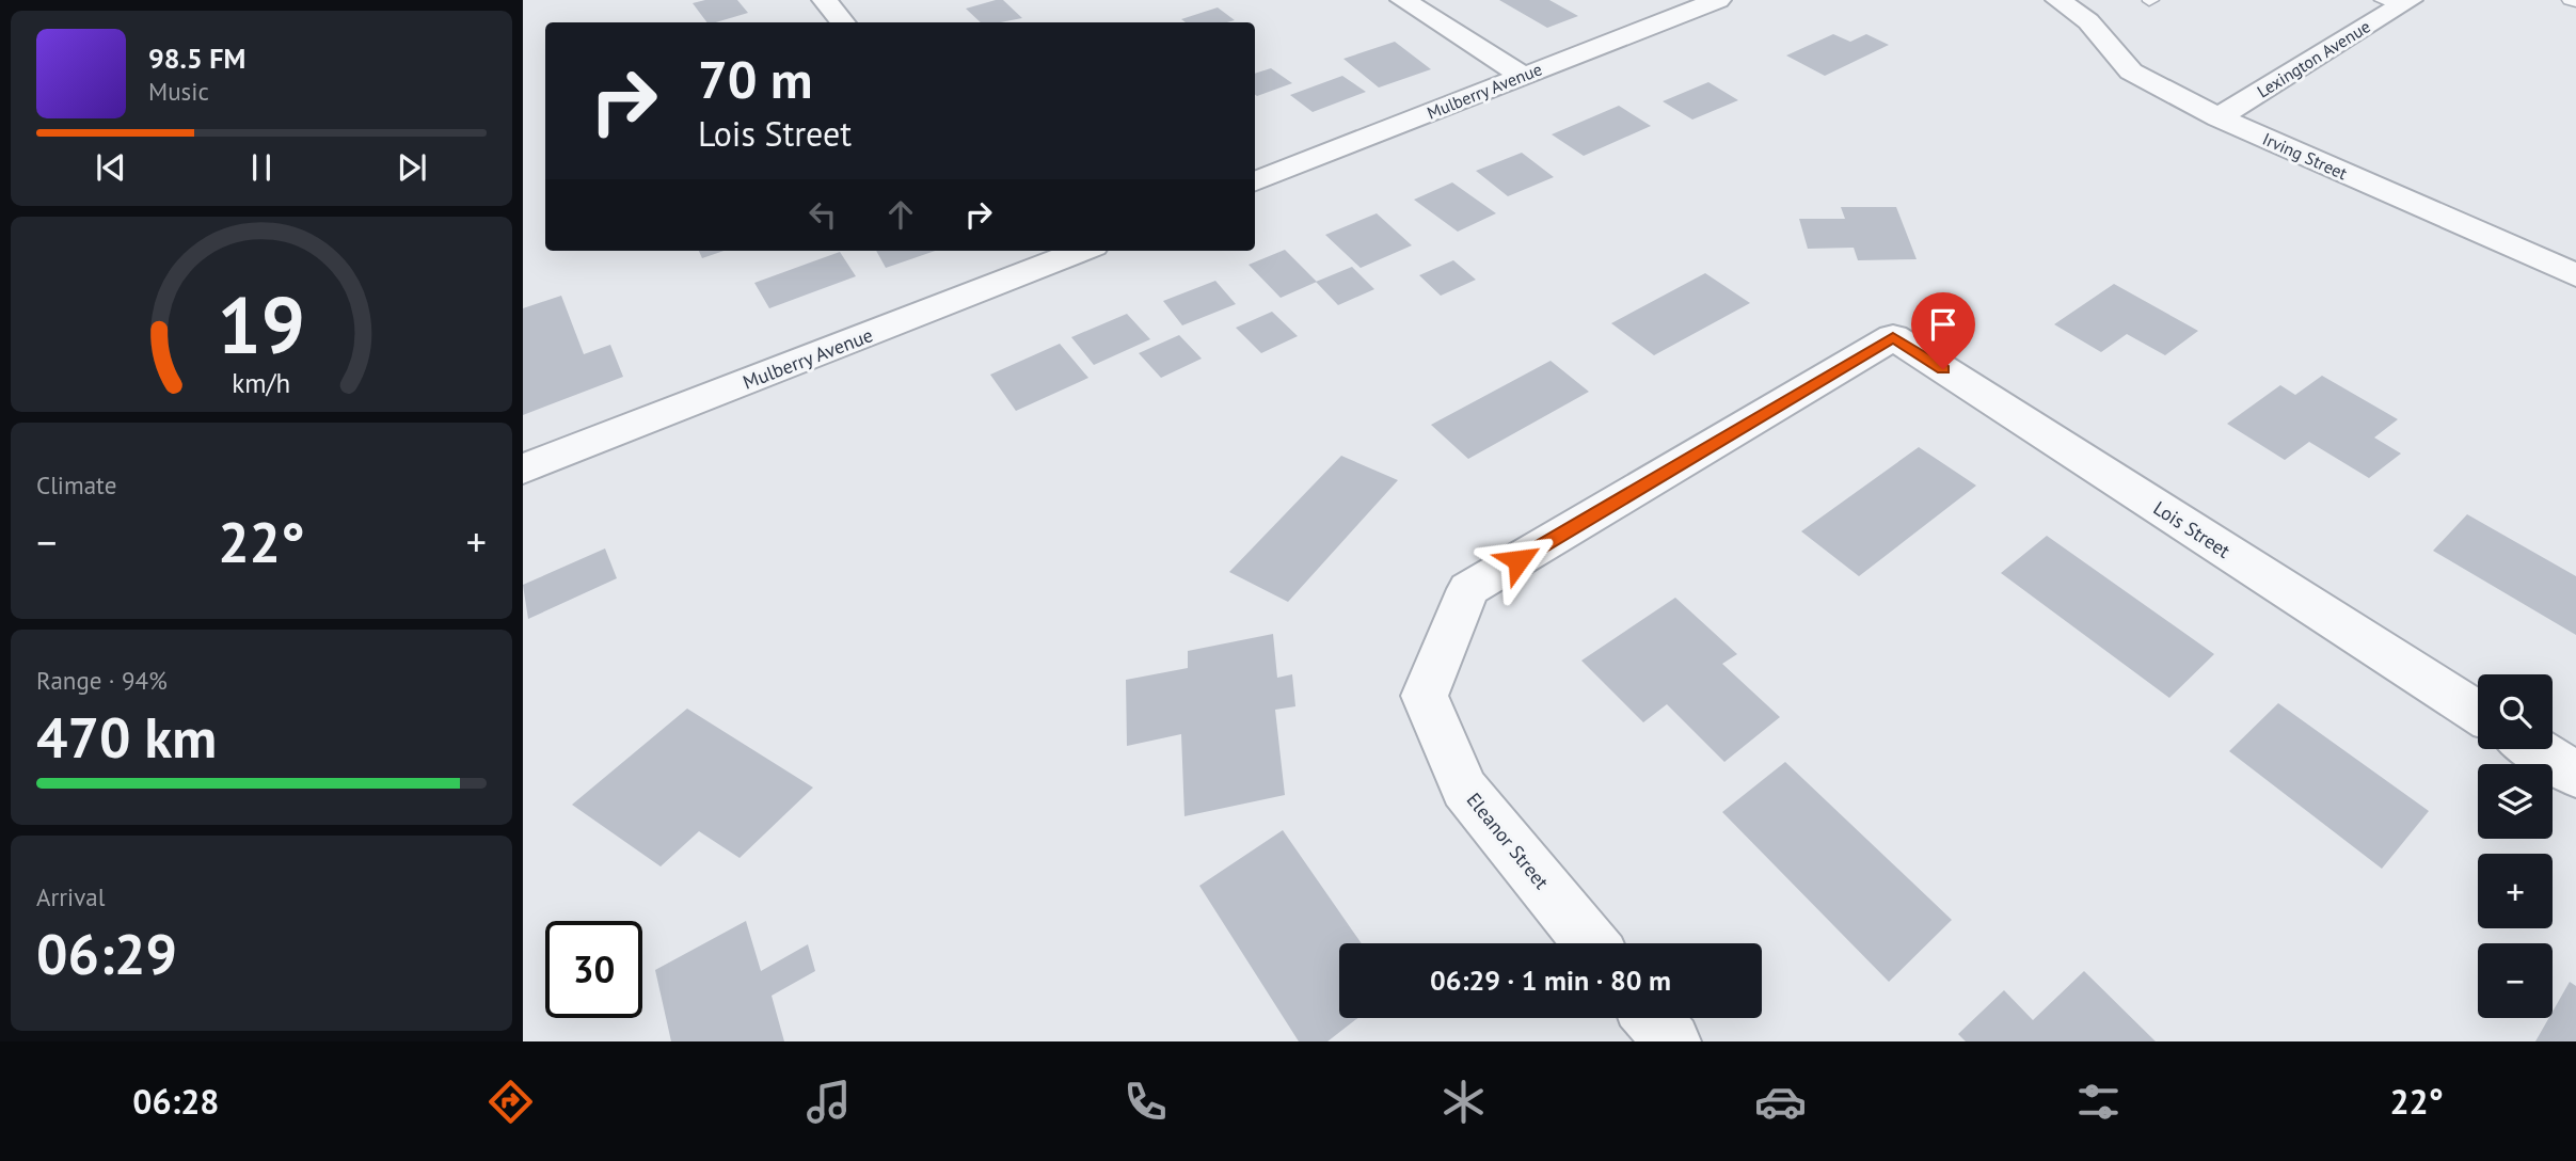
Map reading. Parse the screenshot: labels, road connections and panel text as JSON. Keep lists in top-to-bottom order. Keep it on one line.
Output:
{"streets":{"street":["Lexington Avenue","Mulberry Avenue","Irving Street","Lois Street","Eleanor Street"]},"crossings":[["Lexington Avenue","Irving Street"],["Lois Street","Eleanor Street"]],"page":{"turn":["70 m","Lois Street"],"song":["98.5 FM","Music"],"tile":["Climate",["Range · 94%","470 km"],["Arrival","06:29"]],"heat":["−","22°","+"],"map_buttons":["+","−"],"limit":"30","trip":"06:29 · 1 min · 80 m","tabs":["06:28","22°"],"gauge":["19","km/h"]}}
